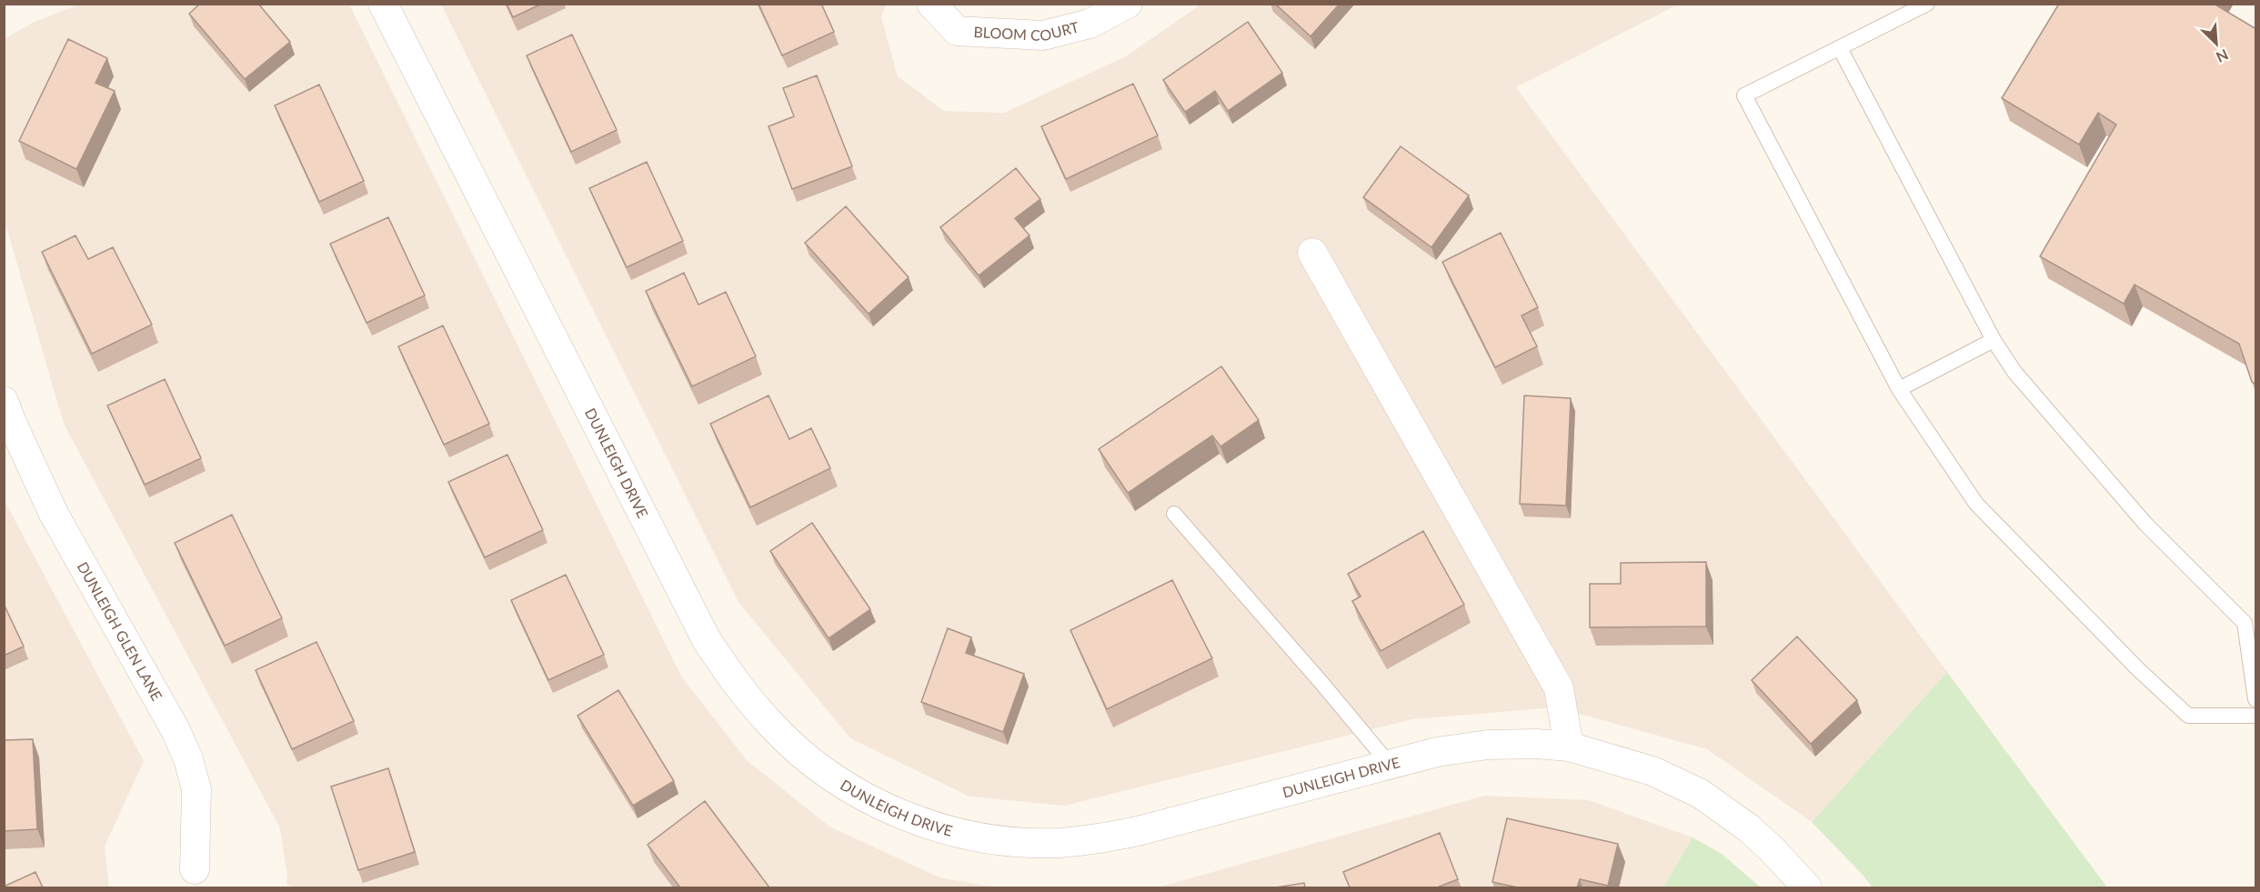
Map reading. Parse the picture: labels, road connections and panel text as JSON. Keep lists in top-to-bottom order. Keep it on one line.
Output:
{"streets":{"street":["BLOOM COURT","DUNLEIGH DRIVE","DUNLEIGH GLEN LANE"]},"north":"bottom right"}
